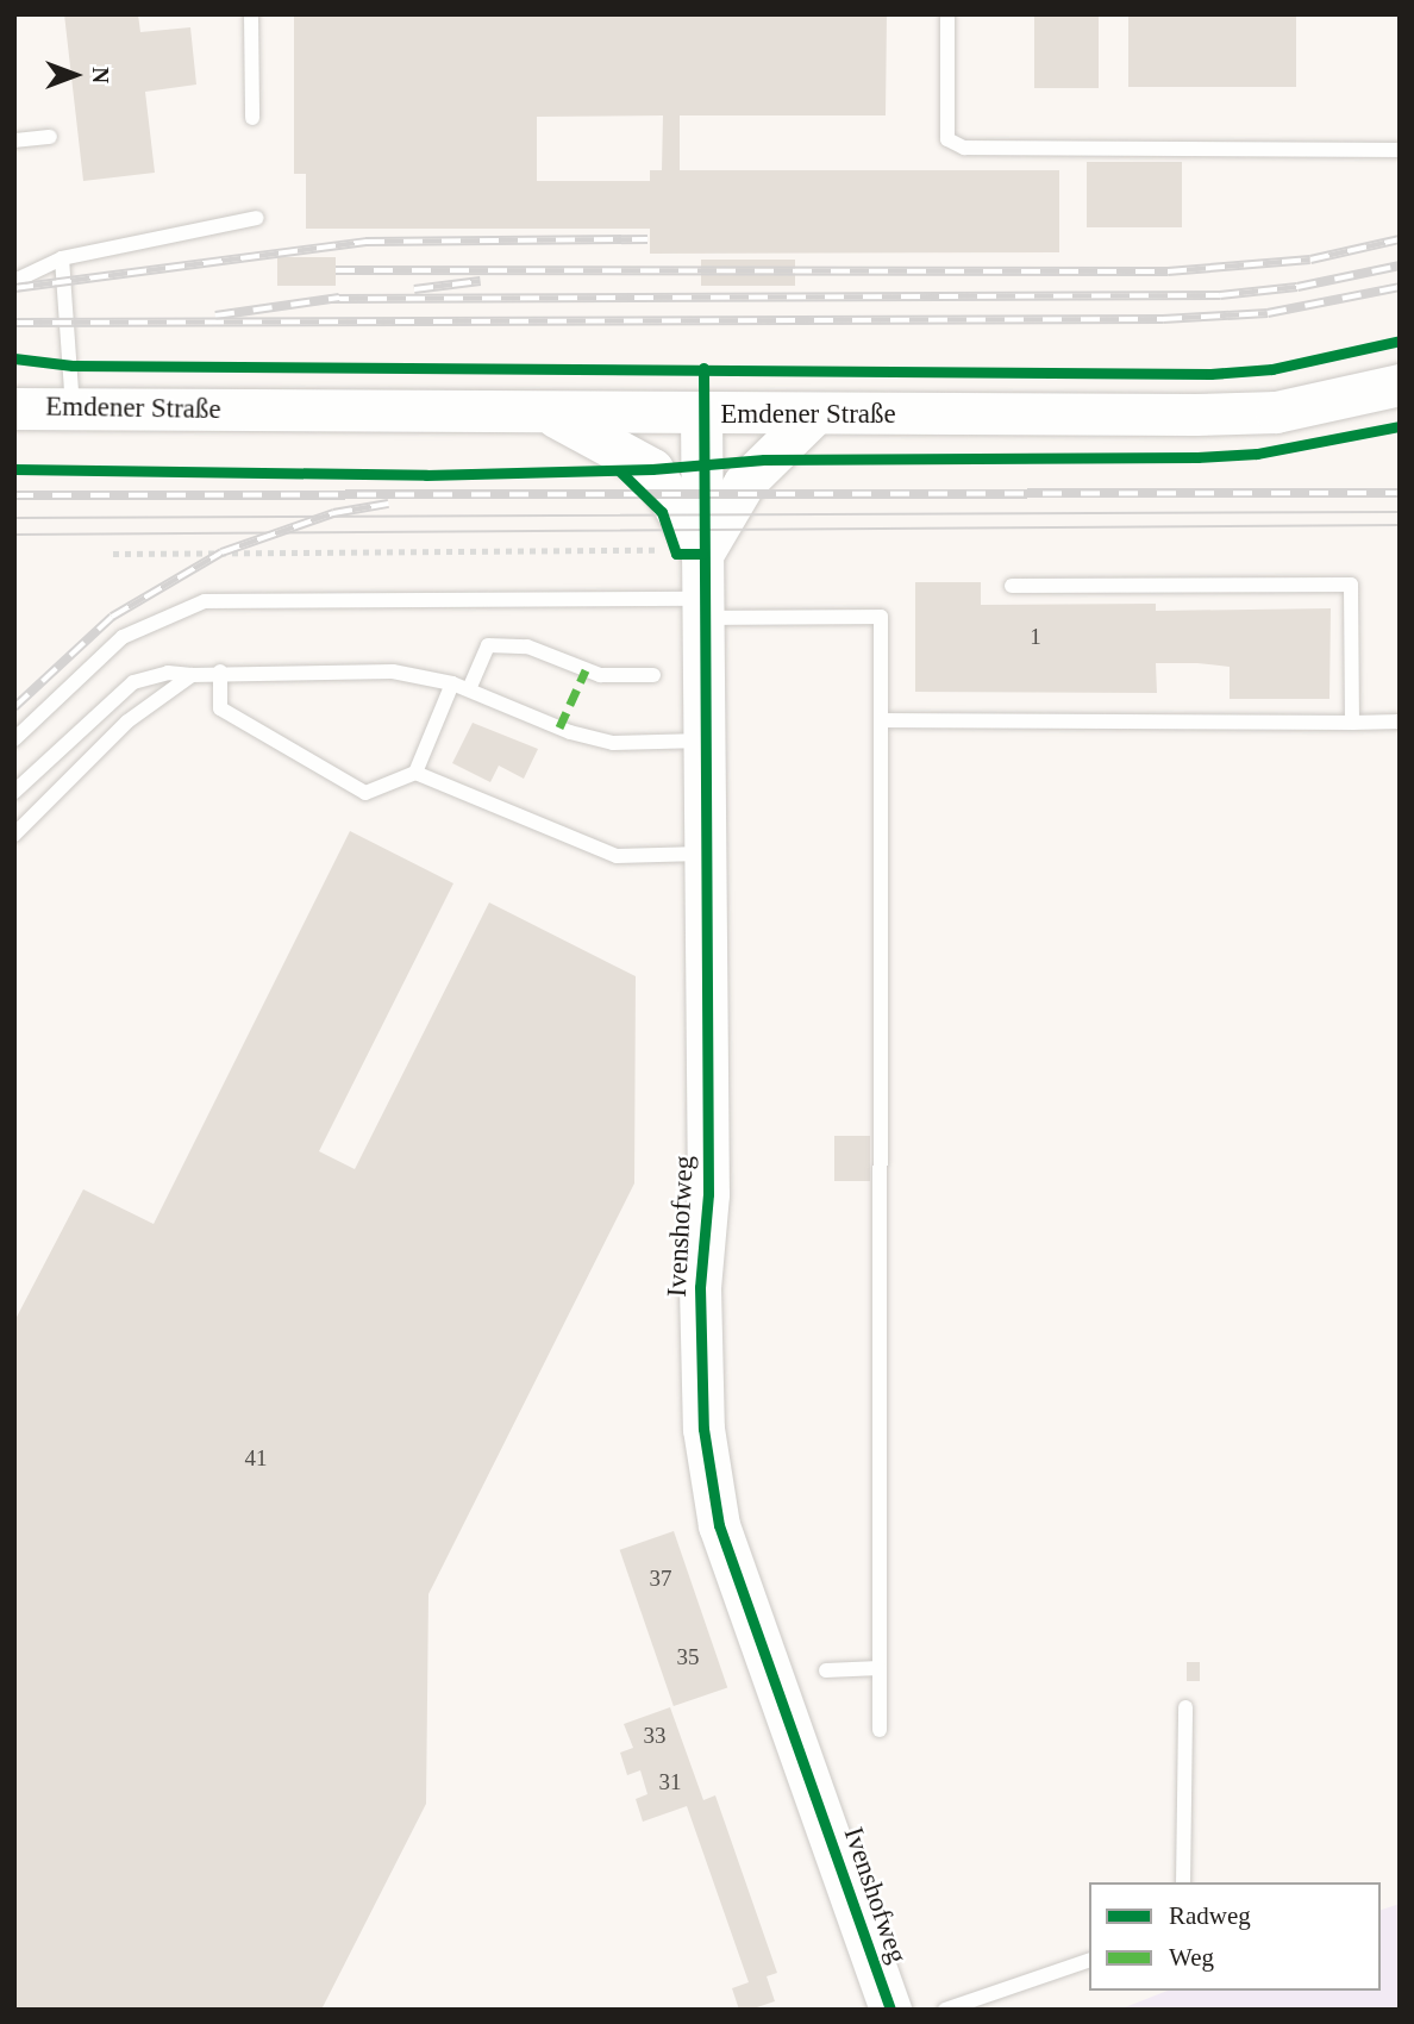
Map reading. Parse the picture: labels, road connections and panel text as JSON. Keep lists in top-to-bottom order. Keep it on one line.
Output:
{"streets":{"street":["Emdener Straße","Ivenshofweg"]},"crossings":[["Emdener Straße","Ivenshofweg"]],"house_numbers":["1","41","37","35","33","31"],"legend":["Radweg","Weg"],"north":"right"}
